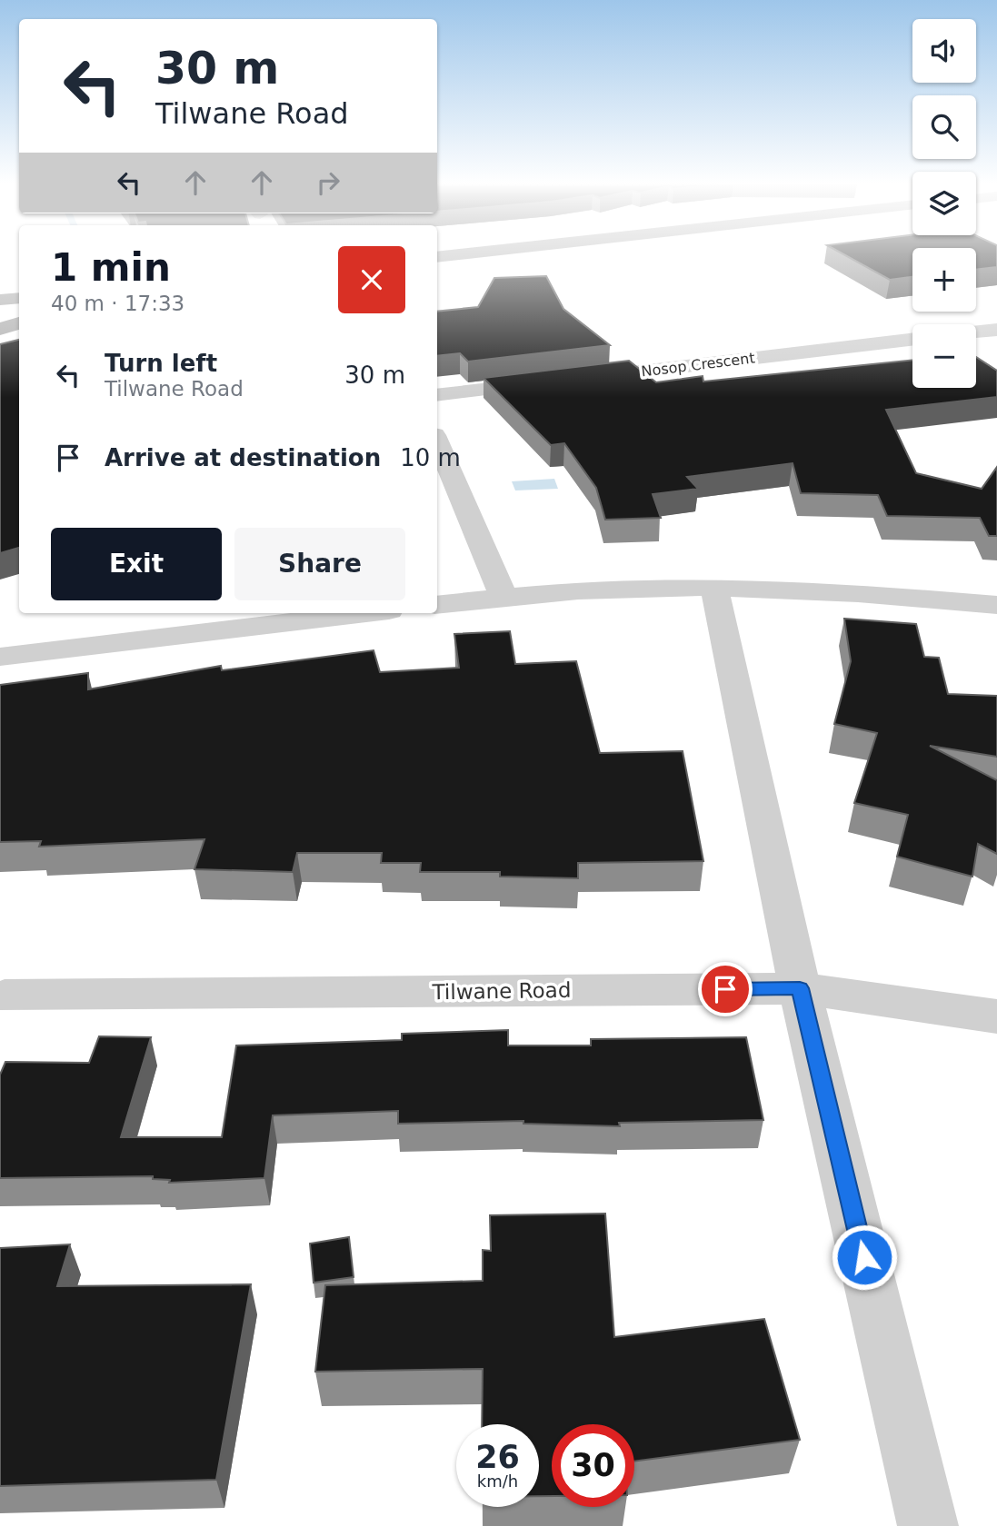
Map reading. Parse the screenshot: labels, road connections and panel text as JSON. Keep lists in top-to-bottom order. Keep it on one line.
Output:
{"streets":{"street":["Nosop Crescent","Tilwane Road"]},"page":{"map_buttons":["+","−"],"turn":["30 m","Tilwane Road"],"heading":["1 min","40 m · 17:33"],"list":[{"name":"Turn left","note":"Tilwane Road","value":"30 m"},{"name":"Arrive at destination","value":"10 m"}],"buttons":["Exit","Share"],"speed":"26 km/h","limit":"30"}}
